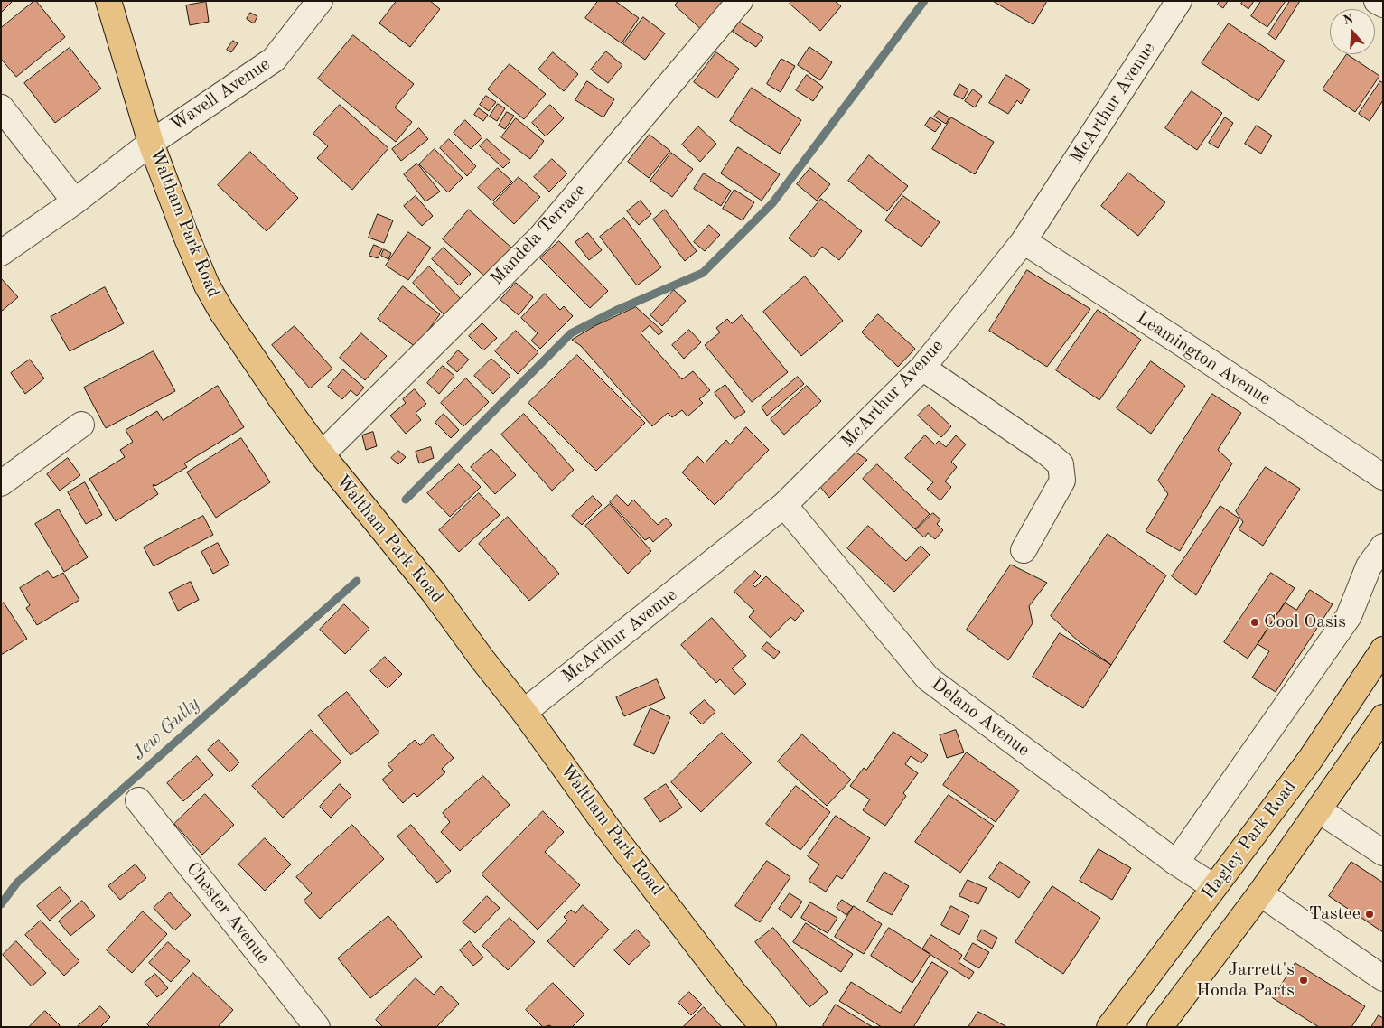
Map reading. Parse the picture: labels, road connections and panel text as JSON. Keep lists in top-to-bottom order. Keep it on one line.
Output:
{"streets":{"main road":["Waltham Park Road","Hagley Park Road"],"street":["Wavell Avenue","McArthur Avenue","Mandela Terrace","Leamington Avenue","Delano Avenue","Chester Avenue"]},"crossings":[["Wavell Avenue","Waltham Park Road"],["McArthur Avenue","Waltham Park Road"],["McArthur Avenue","Leamington Avenue"],["McArthur Avenue","Delano Avenue"],["Waltham Park Road","Mandela Terrace"],["Delano Avenue","Hagley Park Road"]],"water":["Jew Gully"],"places":["Cool Oasis","Tastee","Jarrett's Honda Parts"],"north":"top"}
